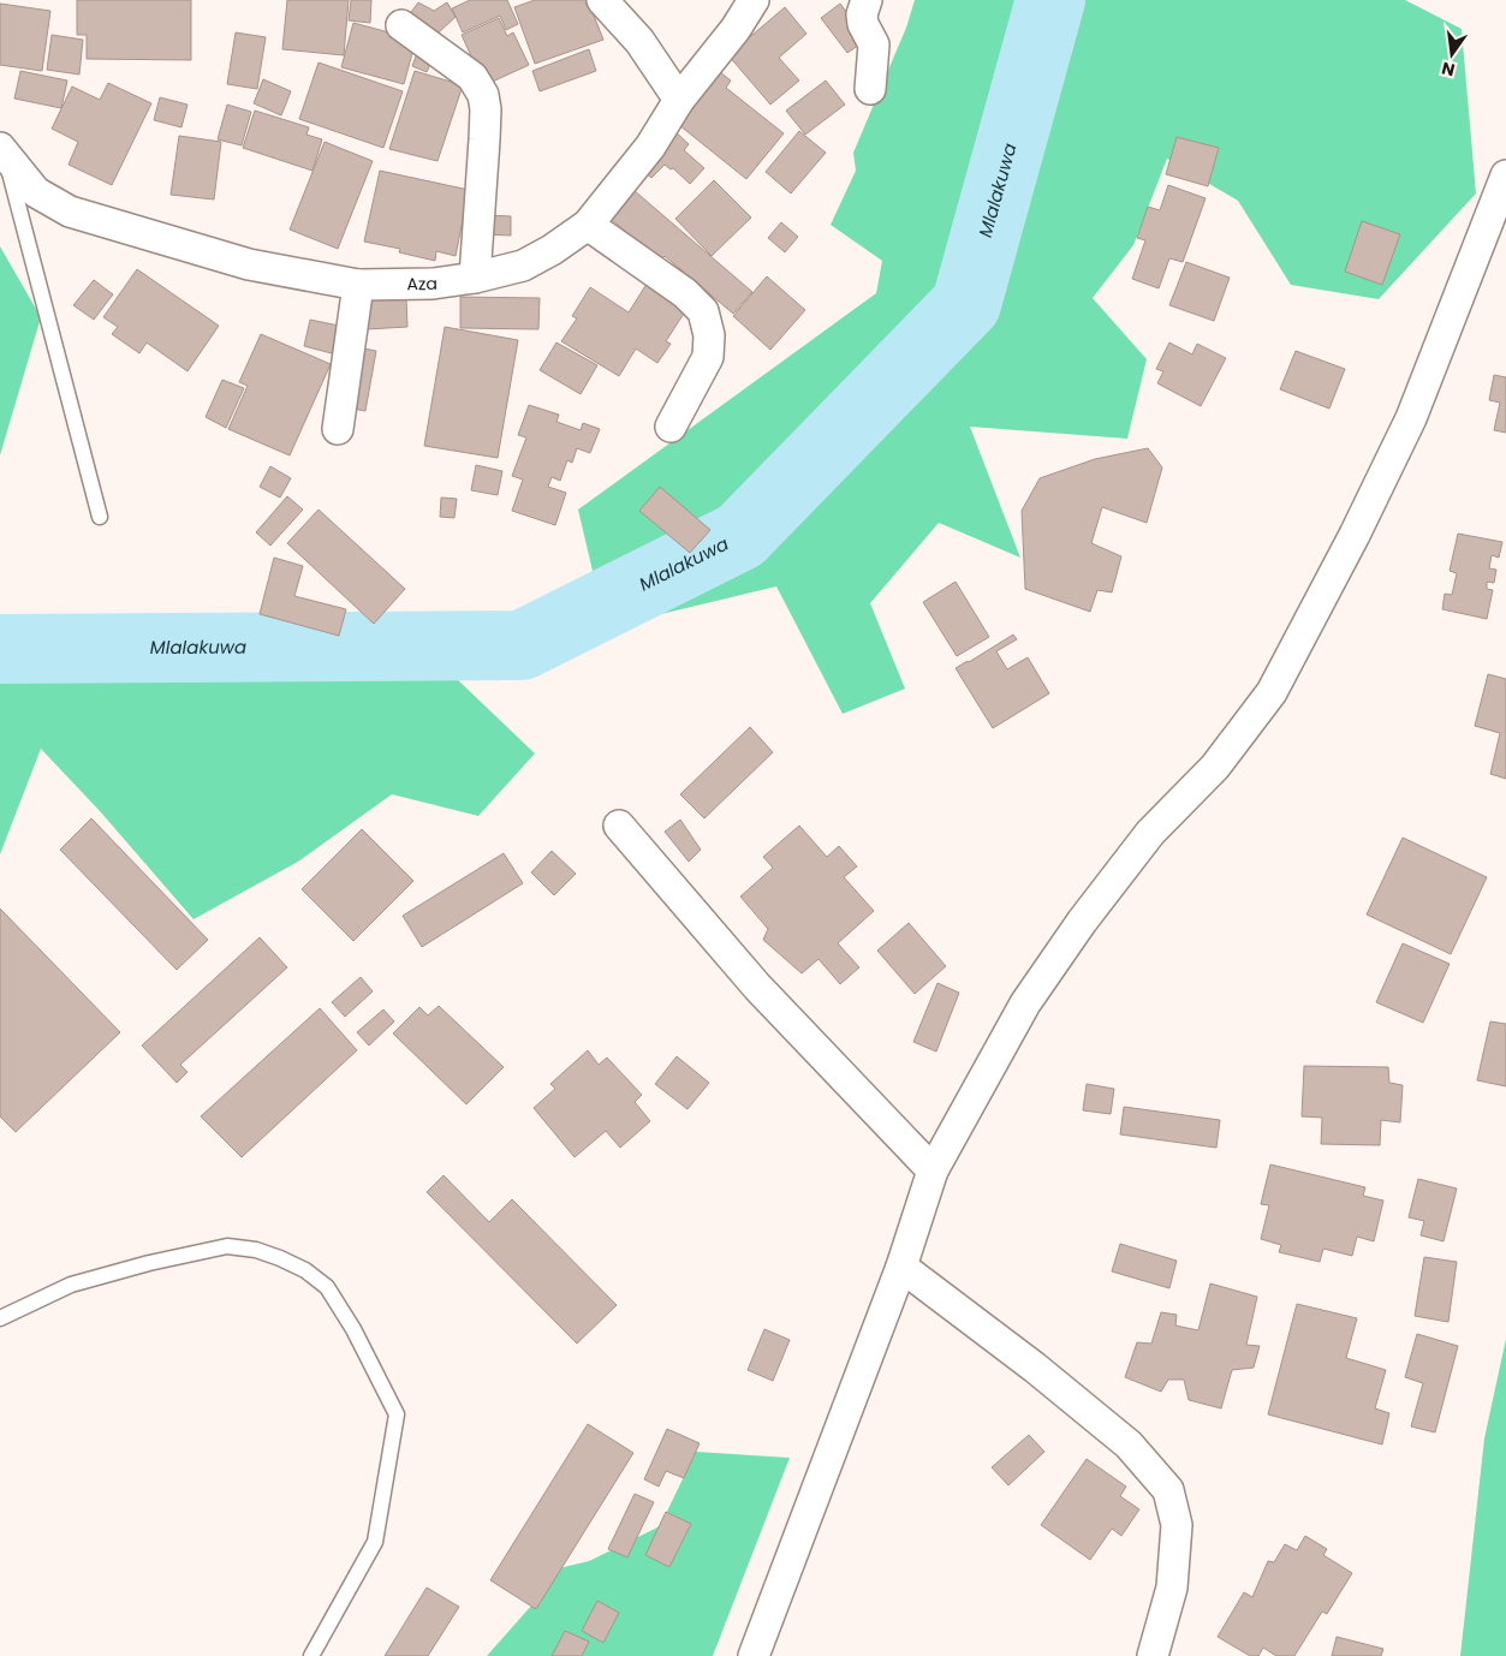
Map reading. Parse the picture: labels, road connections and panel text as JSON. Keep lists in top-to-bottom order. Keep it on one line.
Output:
{"streets":{"street":["Aza"]},"water":["Mlalakuwa"],"north":"bottom"}
